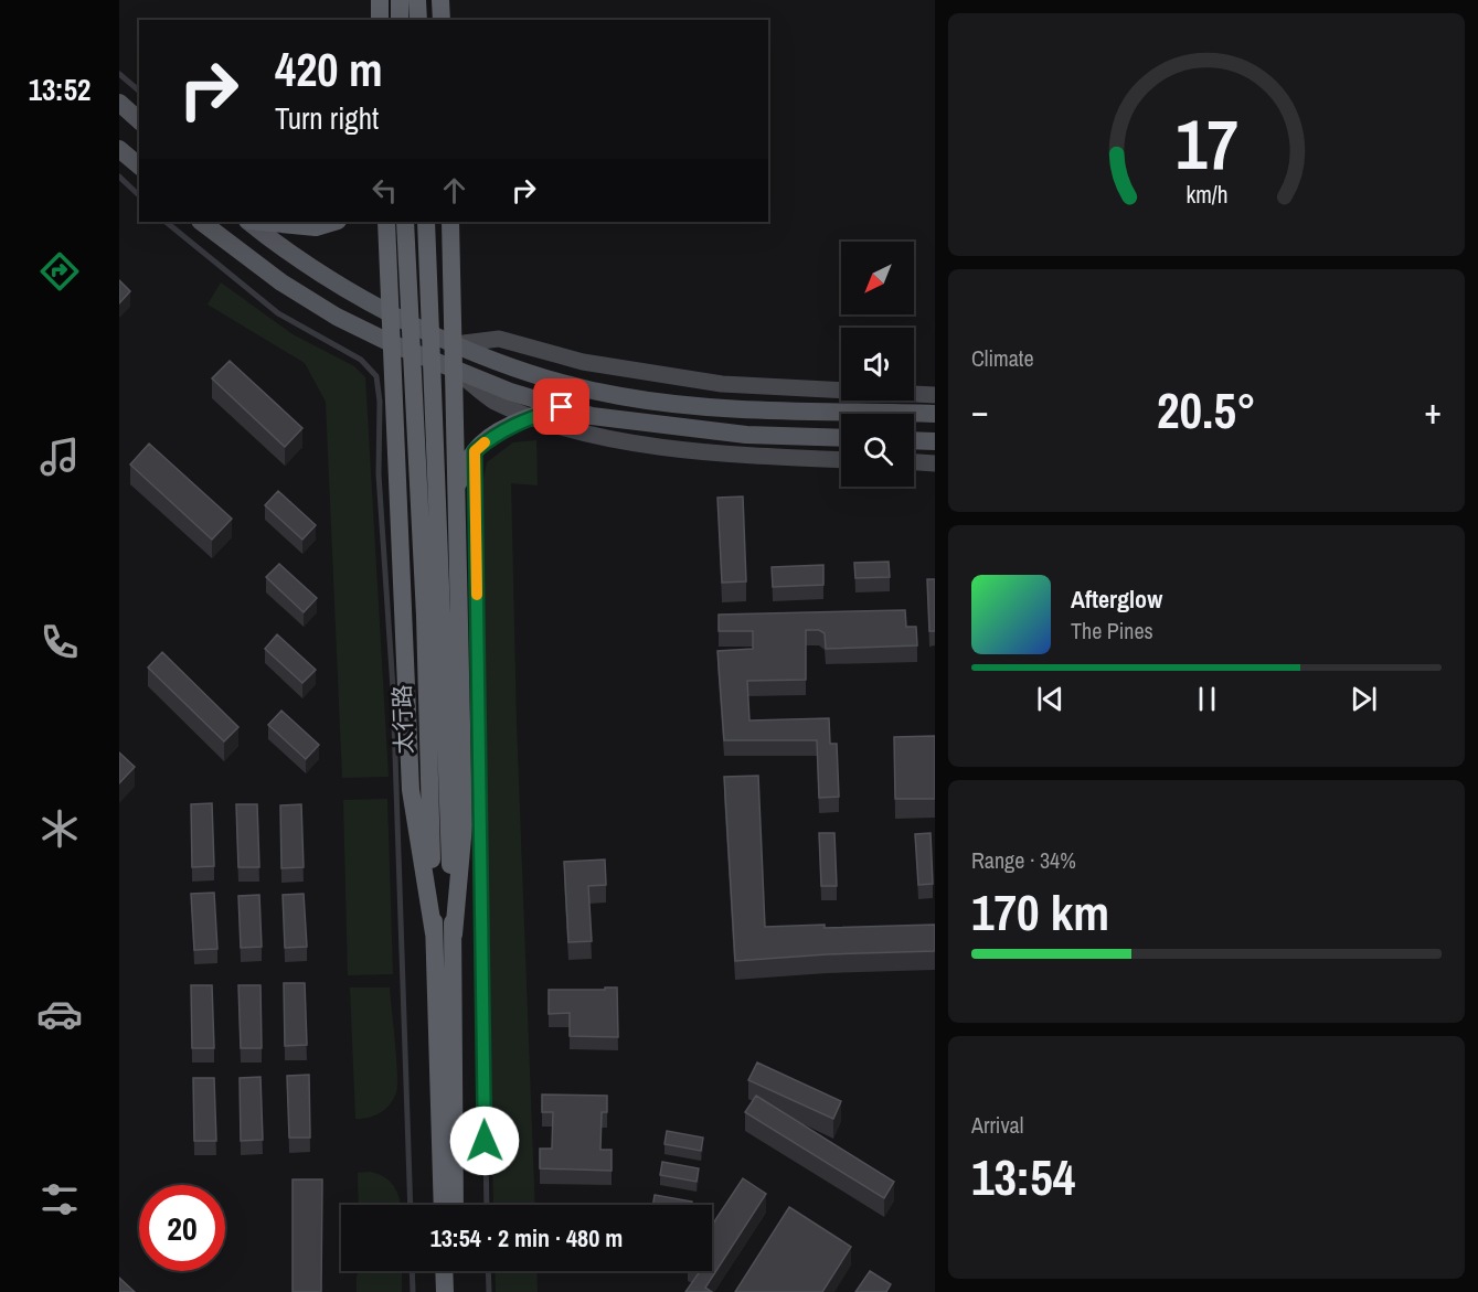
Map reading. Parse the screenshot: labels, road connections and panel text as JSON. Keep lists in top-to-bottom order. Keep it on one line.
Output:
{"streets":{"highway":["太行路"]},"north":"bottom left","page":{"tabs":"13:52","turn":["420 m","Turn right"],"tile":["Climate",["Range · 34%","170 km"],["Arrival","13:54"]],"heat":["−","20.5°","+"],"song":["Afterglow","The Pines"],"limit":"20","trip":"13:54 · 2 min · 480 m","gauge":["17","km/h"]}}
